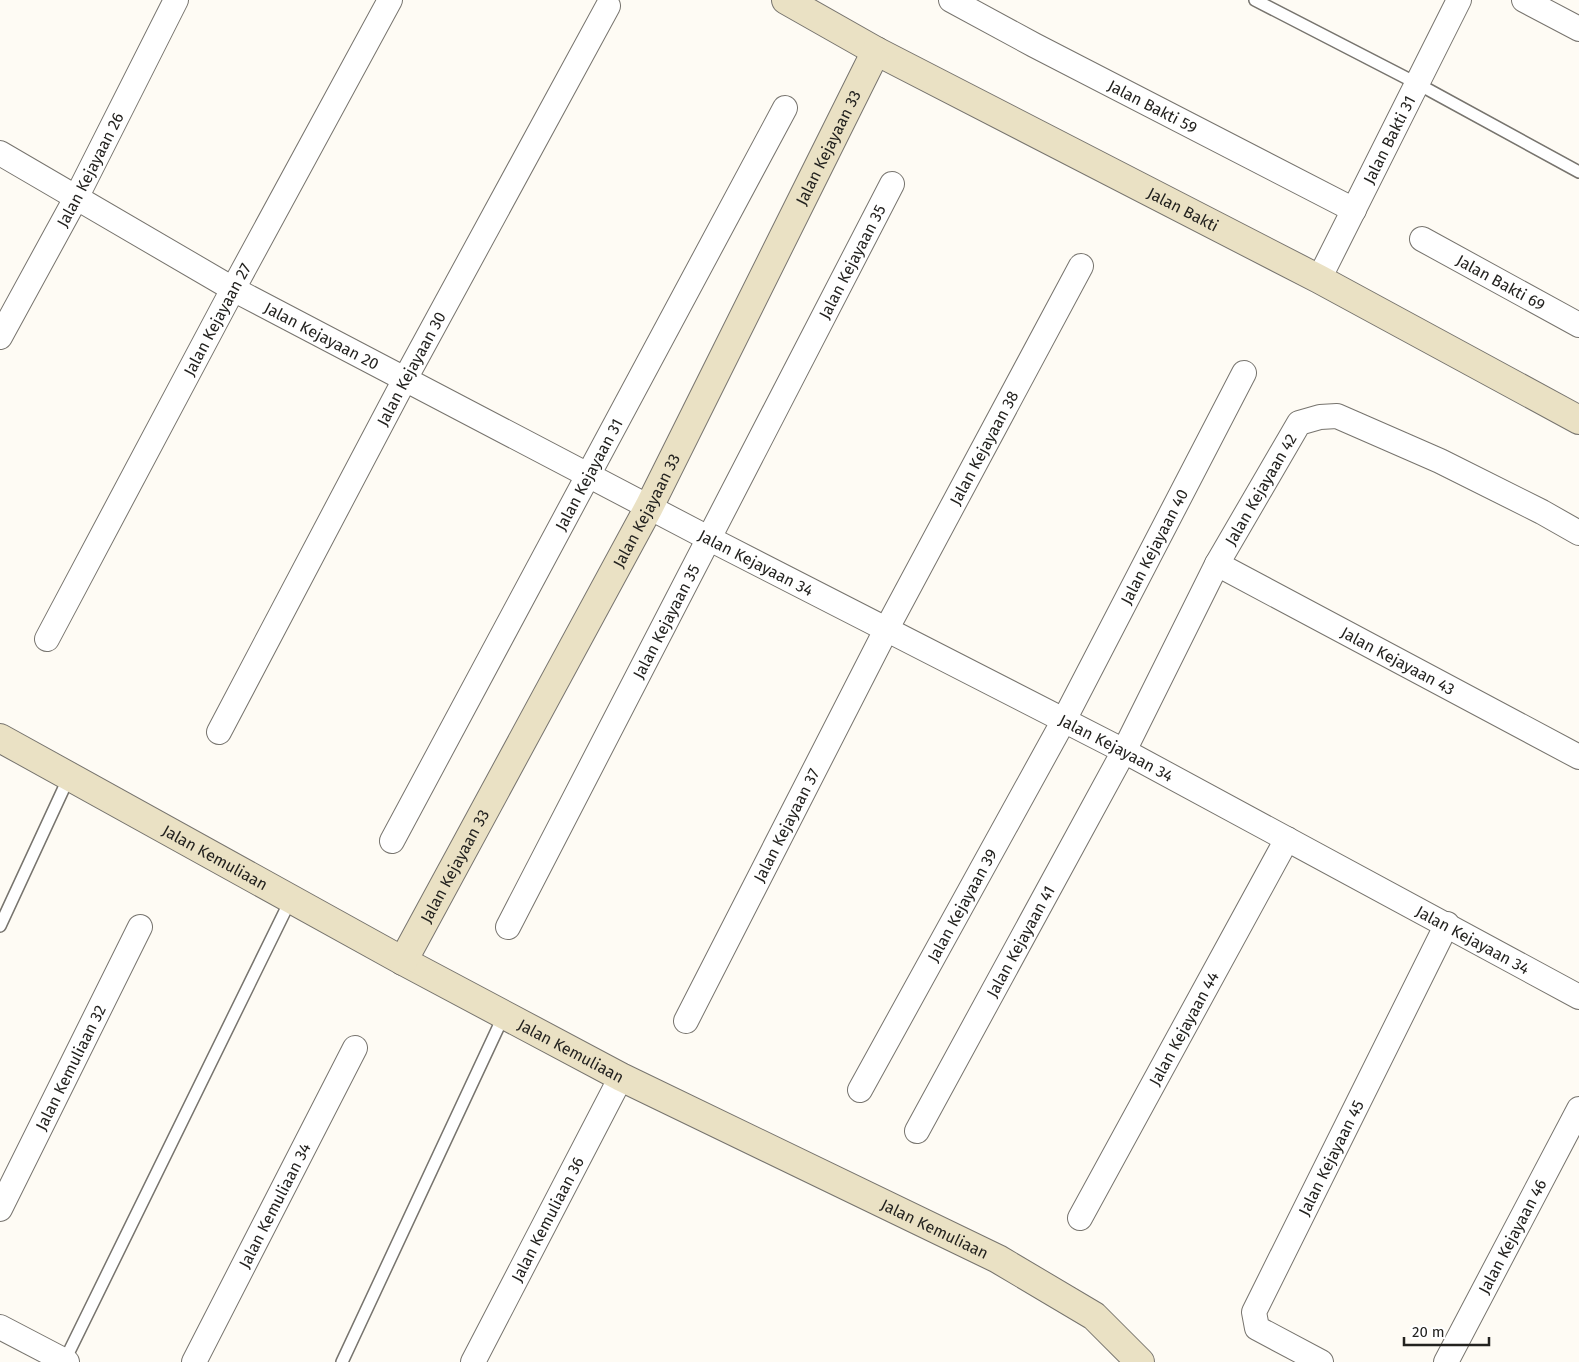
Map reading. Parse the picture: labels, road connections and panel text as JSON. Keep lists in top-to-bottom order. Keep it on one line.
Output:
{"streets":{"street":["Jalan Bakti 59","Jalan Bakti 31","Jalan Kejayaan 33","Jalan Kejayaan 26","Jalan Bakti","Jalan Kejayaan 35","Jalan Bakti 69","Jalan Kejayaan 27","Jalan Kejayaan 20","Jalan Kejayaan 30","Jalan Kejayaan 38","Jalan Kejayaan 31","Jalan Kejayaan 42","Jalan Kejayaan 40","Jalan Kejayaan 34","Jalan Kejayaan 43","Jalan Kejayaan 37","Jalan Kemuliaan","Jalan Kejayaan 39","Jalan Kejayaan 41","Jalan Kejayaan 44","Jalan Kemuliaan 32","Jalan Kejayaan 45","Jalan Kemuliaan 34","Jalan Kemuliaan 36","Jalan Kejayaan 46"]},"crossings":[["Jalan Bakti 59","Jalan Bakti 31"],["Jalan Bakti 31","Jalan Bakti"],["Jalan Kejayaan 33","Jalan Bakti"],["Jalan Kejayaan 33","Jalan Kejayaan 20"],["Jalan Kejayaan 33","Jalan Kejayaan 34"],["Jalan Kejayaan 33","Jalan Kemuliaan"],["Jalan Kejayaan 26","Jalan Kejayaan 20"],["Jalan Kejayaan 35","Jalan Kejayaan 34"],["Jalan Kejayaan 27","Jalan Kejayaan 20"],["Jalan Kejayaan 20","Jalan Kejayaan 30"],["Jalan Kejayaan 20","Jalan Kejayaan 31"],["Jalan Kejayaan 20","Jalan Kejayaan 34"],["Jalan Kejayaan 38","Jalan Kejayaan 34"],["Jalan Kejayaan 38","Jalan Kejayaan 37"],["Jalan Kejayaan 42","Jalan Kejayaan 34"],["Jalan Kejayaan 42","Jalan Kejayaan 43"],["Jalan Kejayaan 42","Jalan Kejayaan 41"],["Jalan Kejayaan 40","Jalan Kejayaan 34"],["Jalan Kejayaan 40","Jalan Kejayaan 39"],["Jalan Kejayaan 34","Jalan Kejayaan 37"],["Jalan Kejayaan 34","Jalan Kejayaan 39"],["Jalan Kejayaan 34","Jalan Kejayaan 41"],["Jalan Kejayaan 34","Jalan Kejayaan 44"],["Jalan Kejayaan 34","Jalan Kejayaan 45"],["Jalan Kemuliaan","Jalan Kemuliaan 36"]],"scale_bar":"20 m"}
